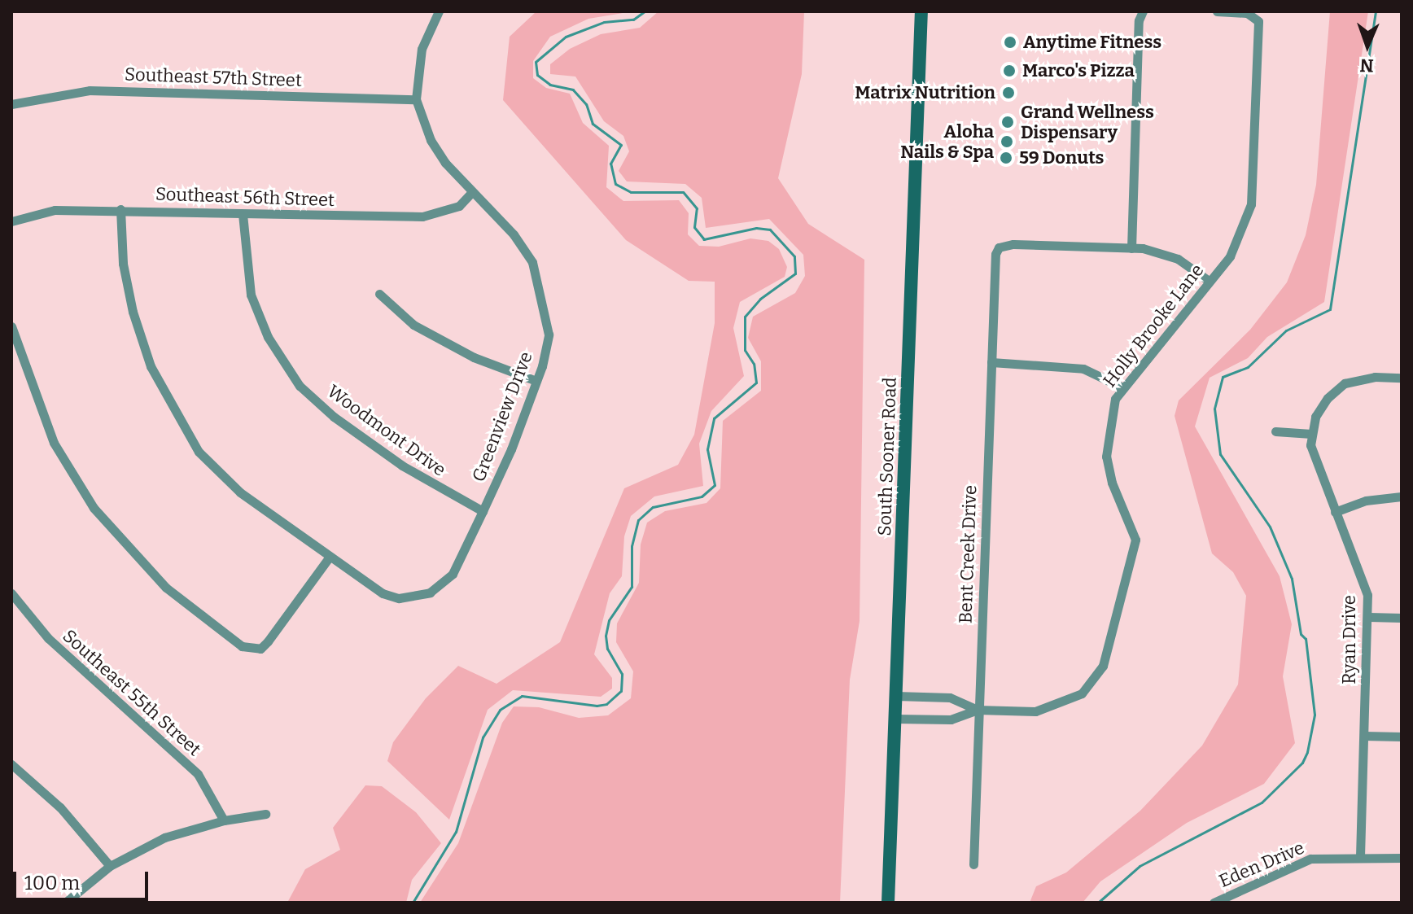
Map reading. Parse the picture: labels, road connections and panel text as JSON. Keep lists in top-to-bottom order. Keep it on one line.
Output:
{"streets":{"main road":["South Sooner Road"],"street":["Southeast 57th Street","Southeast 56th Street","Holly Brooke Lane","Greenview Drive","Woodmont Drive","Bent Creek Drive","Ryan Drive","Southeast 55th Street","Eden Drive"]},"crossings":[["Southeast 57th Street","Greenview Drive"],["Southeast 56th Street","Greenview Drive"],["Southeast 56th Street","Woodmont Drive"],["Holly Brooke Lane","South Sooner Road"],["Holly Brooke Lane","Bent Creek Drive"],["Greenview Drive","Woodmont Drive"],["Ryan Drive","Eden Drive"]],"places":["Anytime Fitness","Marco's Pizza","Matrix Nutrition","Grand Wellness Dispensary","Aloha Nails & Spa","59 Donuts"],"scale_bar":"100 m","north":"bottom"}
